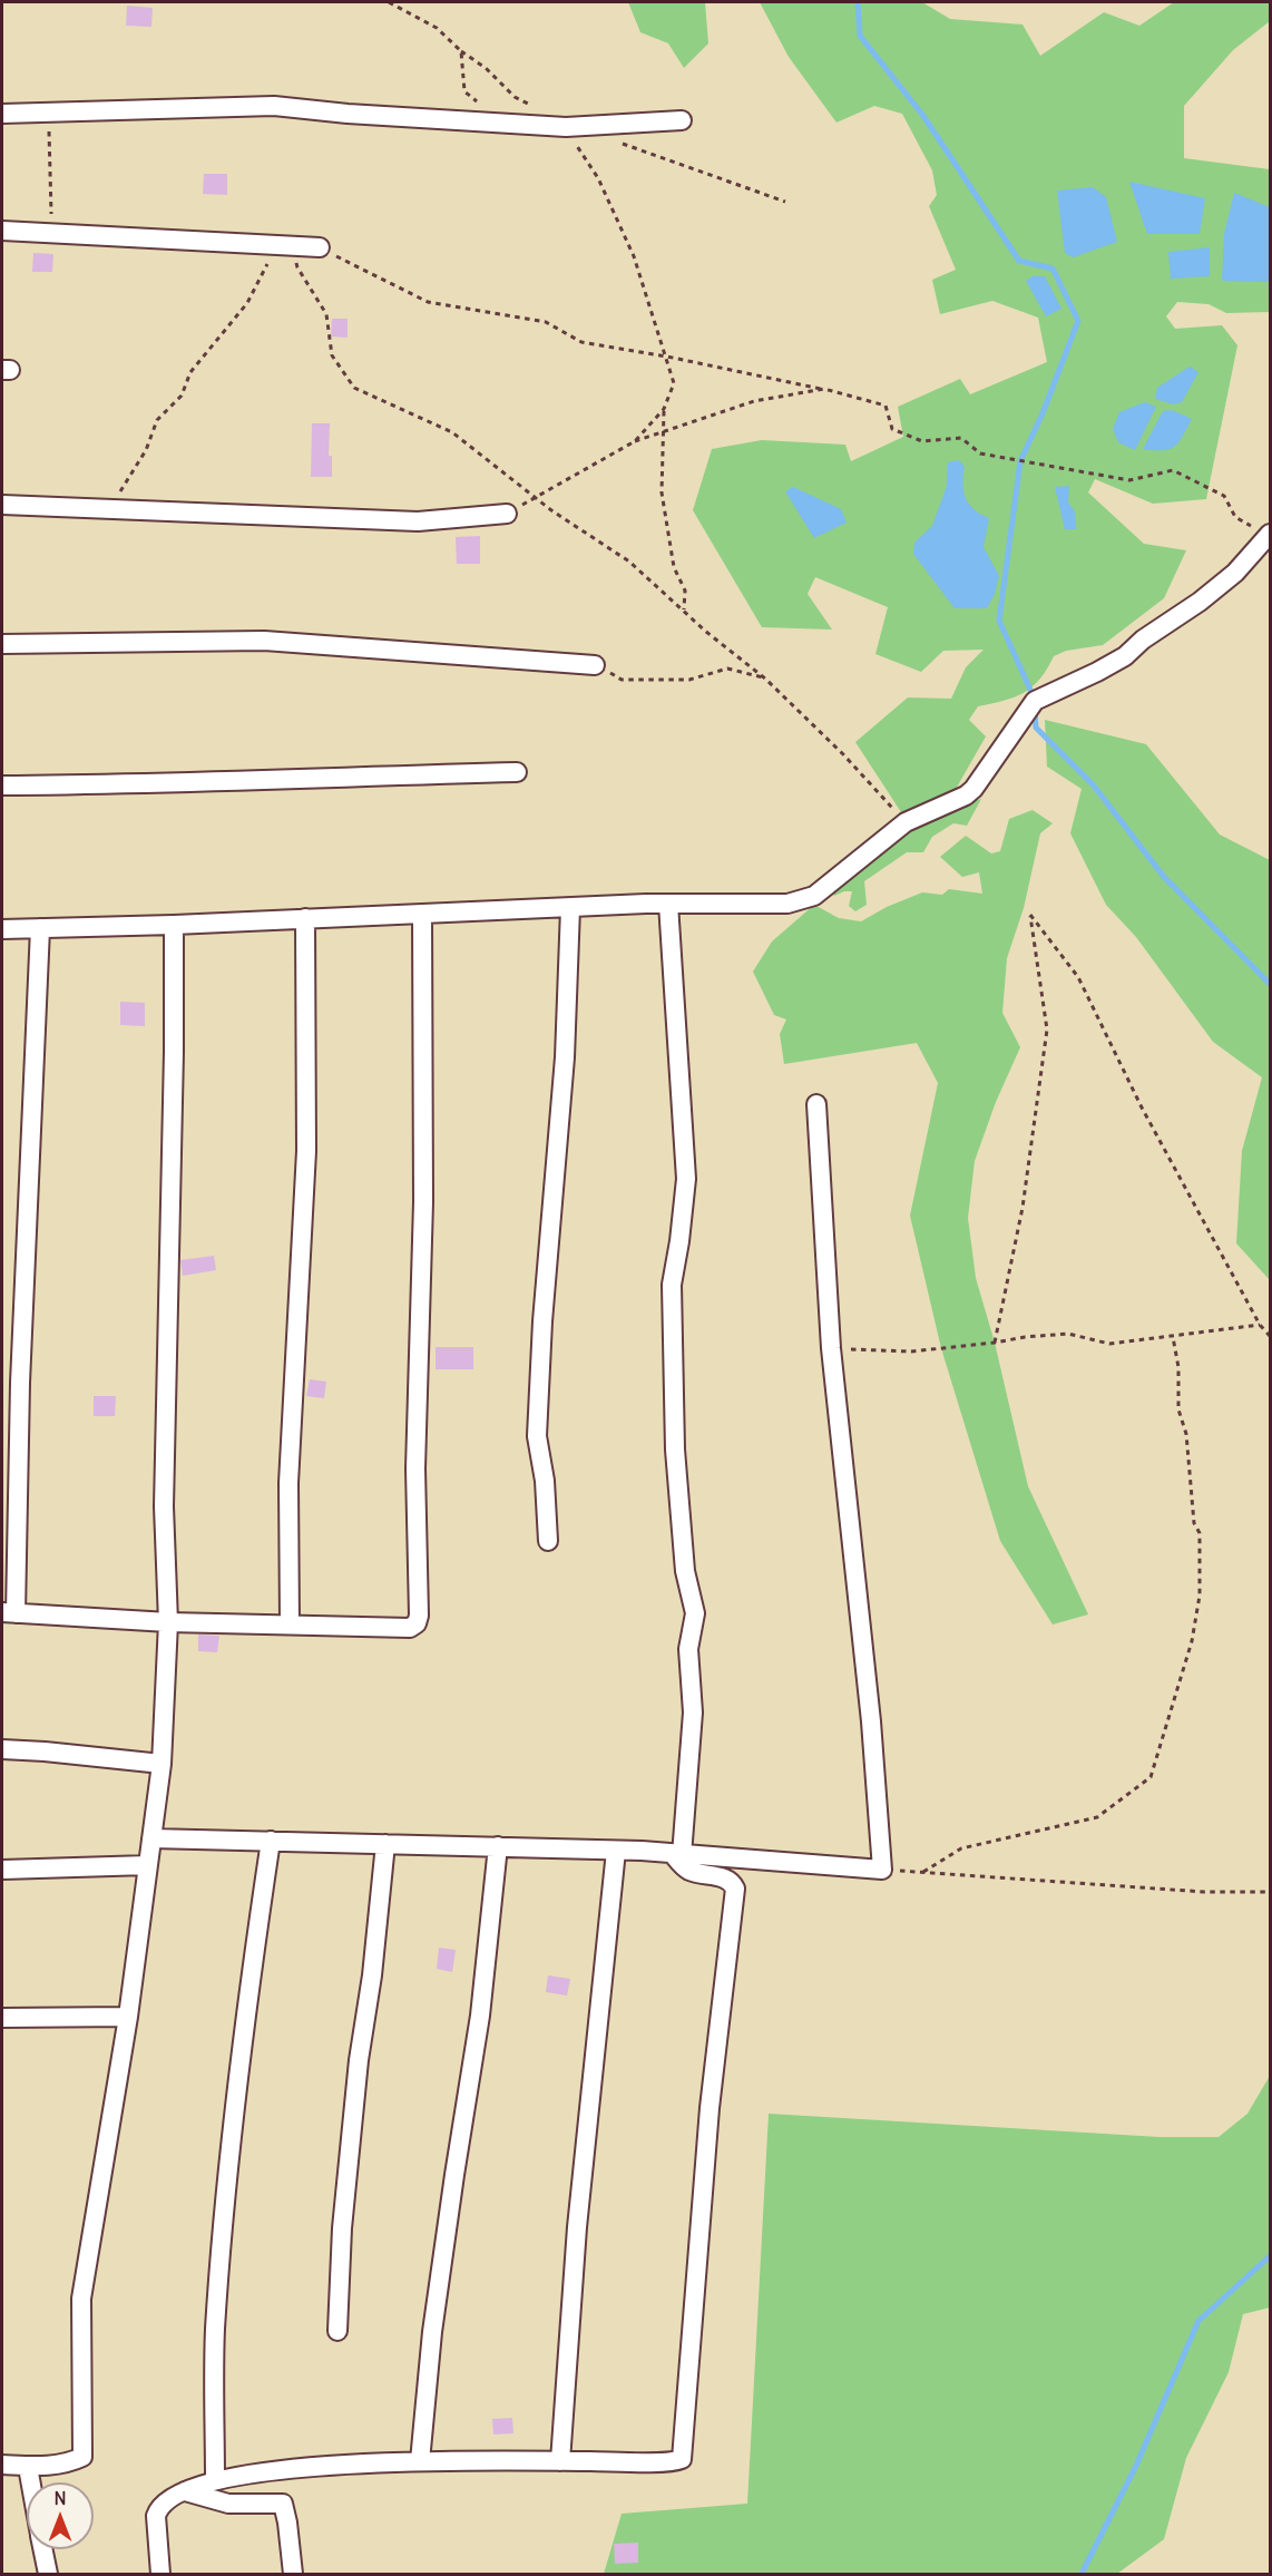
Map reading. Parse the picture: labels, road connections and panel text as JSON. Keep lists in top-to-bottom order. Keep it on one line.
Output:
{"north":"top"}
